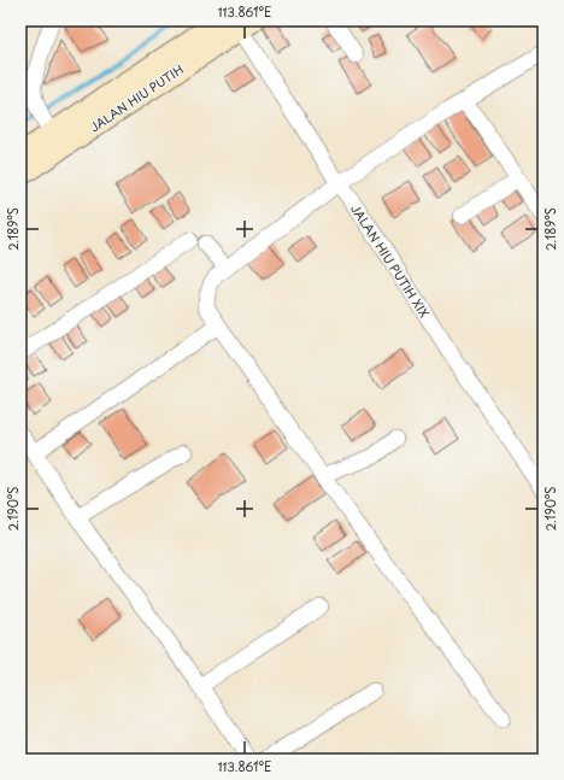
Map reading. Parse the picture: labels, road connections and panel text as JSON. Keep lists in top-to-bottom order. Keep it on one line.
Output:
{"streets":{"street":["JALAN HIU PUTIH","JALAN HIU PUTIH XIX"]},"coordinates":["113.861°E","2.189°S","2.190°S"]}
